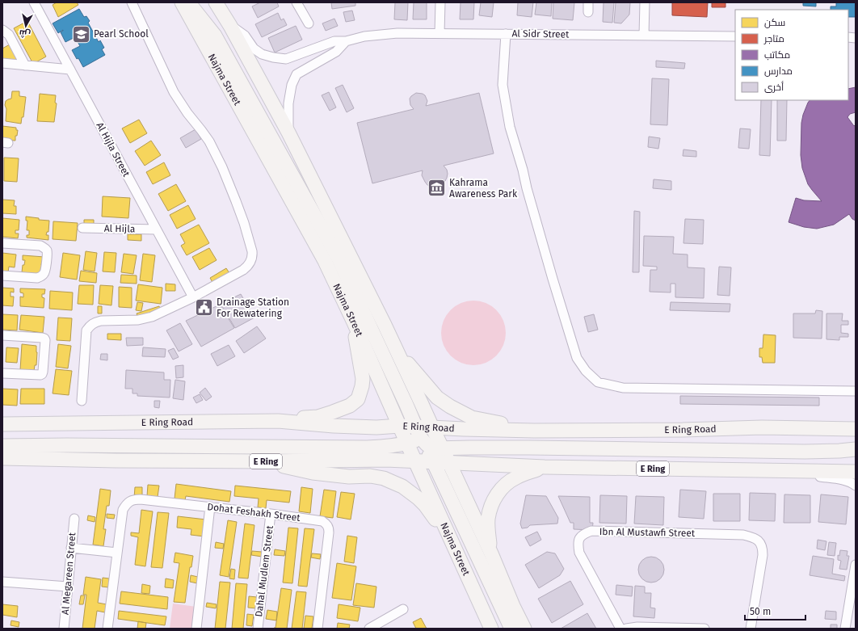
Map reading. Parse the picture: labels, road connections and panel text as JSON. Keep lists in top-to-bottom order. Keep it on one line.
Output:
{"streets":{"main road":["Najma Street","E Ring Road","E Ring"],"street":["Al Sidr Street","Al Hijla Street","Al Hijla","Dohat Feshakh Street","Ibn Al Mustawfi Street","Dahal Mudlem Street","Al Megareen Street"]},"crossings":[["Najma Street","E Ring Road"],["Najma Street","E Ring"],["Al Hijla Street","Al Hijla"],["Dohat Feshakh Street","Dahal Mudlem Street"]],"places":{"school or university":["Pearl School"],"museum":["Kahrama Awareness Park"],"public building":["Drainage Station For Rewatering"]},"legend":["سكن","متاجر","مكاتب","مدارس","أخرى"],"scale_bar":"50 m","north":"bottom"}
